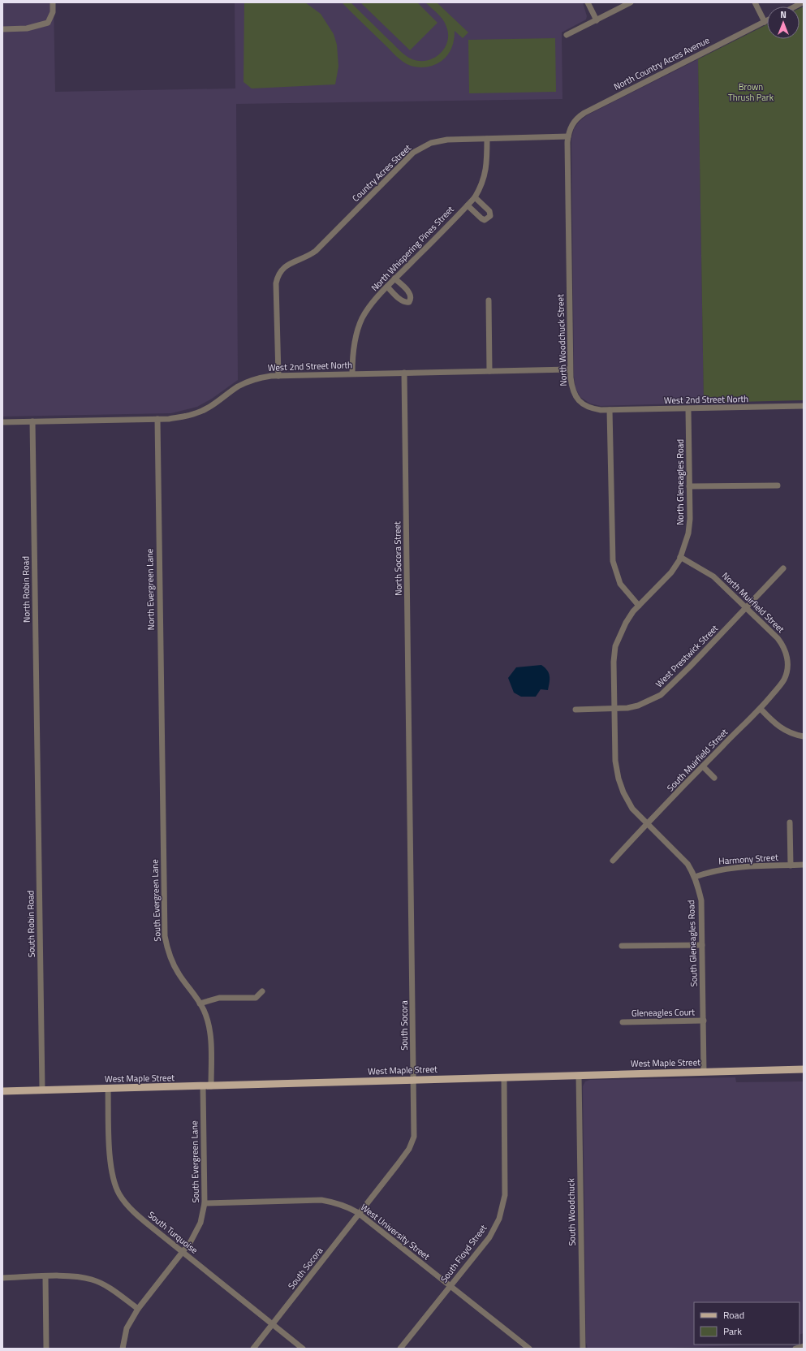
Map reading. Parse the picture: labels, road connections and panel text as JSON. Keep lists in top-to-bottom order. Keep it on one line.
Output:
{"streets":{"main road":["West Maple Street"],"street":["North Country Acres Avenue","Country Acres Street","North Whispering Pines Street","North Woodchuck Street","West 2nd Street North","North Gleneagles Road","North Socora Street","North Robin Road","North Evergreen Lane","North Muirfield Street","West Prestwick Street","South Muirfield Street","Harmony Street","South Evergreen Lane","South Robin Road","South Gleneagles Road","Gleneagles Court","South Socora","South Woodchuck","West University Street","South Turquoise","South Floyd Street"]},"crossings":[["North Country Acres Avenue","Country Acres Street"],["North Country Acres Avenue","North Woodchuck Street"],["Country Acres Street","North Whispering Pines Street"],["Country Acres Street","North Woodchuck Street"],["Country Acres Street","West 2nd Street North"],["North Whispering Pines Street","West 2nd Street North"],["North Woodchuck Street","West 2nd Street North"],["West 2nd Street North","North Gleneagles Road"],["West 2nd Street North","North Socora Street"],["West 2nd Street North","North Robin Road"],["West 2nd Street North","North Evergreen Lane"],["North Gleneagles Road","North Muirfield Street"],["North Gleneagles Road","West Prestwick Street"],["North Gleneagles Road","South Gleneagles Road"],["North Socora Street","South Socora"],["North Robin Road","South Robin Road"],["North Evergreen Lane","South Evergreen Lane"],["North Muirfield Street","West Prestwick Street"],["North Muirfield Street","South Muirfield Street"],["West Prestwick Street","South Gleneagles Road"],["South Muirfield Street","South Gleneagles Road"],["Harmony Street","South Gleneagles Road"],["South Evergreen Lane","West Maple Street"],["South Evergreen Lane","West University Street"],["South Evergreen Lane","South Turquoise"],["South Robin Road","West Maple Street"],["South Gleneagles Road","Gleneagles Court"],["South Gleneagles Road","West Maple Street"],["South Socora","West Maple Street"],["South Socora","West University Street"],["South Socora","South Turquoise"],["West Maple Street","South Woodchuck"],["West Maple Street","South Turquoise"],["West Maple Street","South Floyd Street"],["West University Street","South Floyd Street"]],"parks":["Brown Thrush Park"],"legend":["Road","Park"],"north":"top"}
